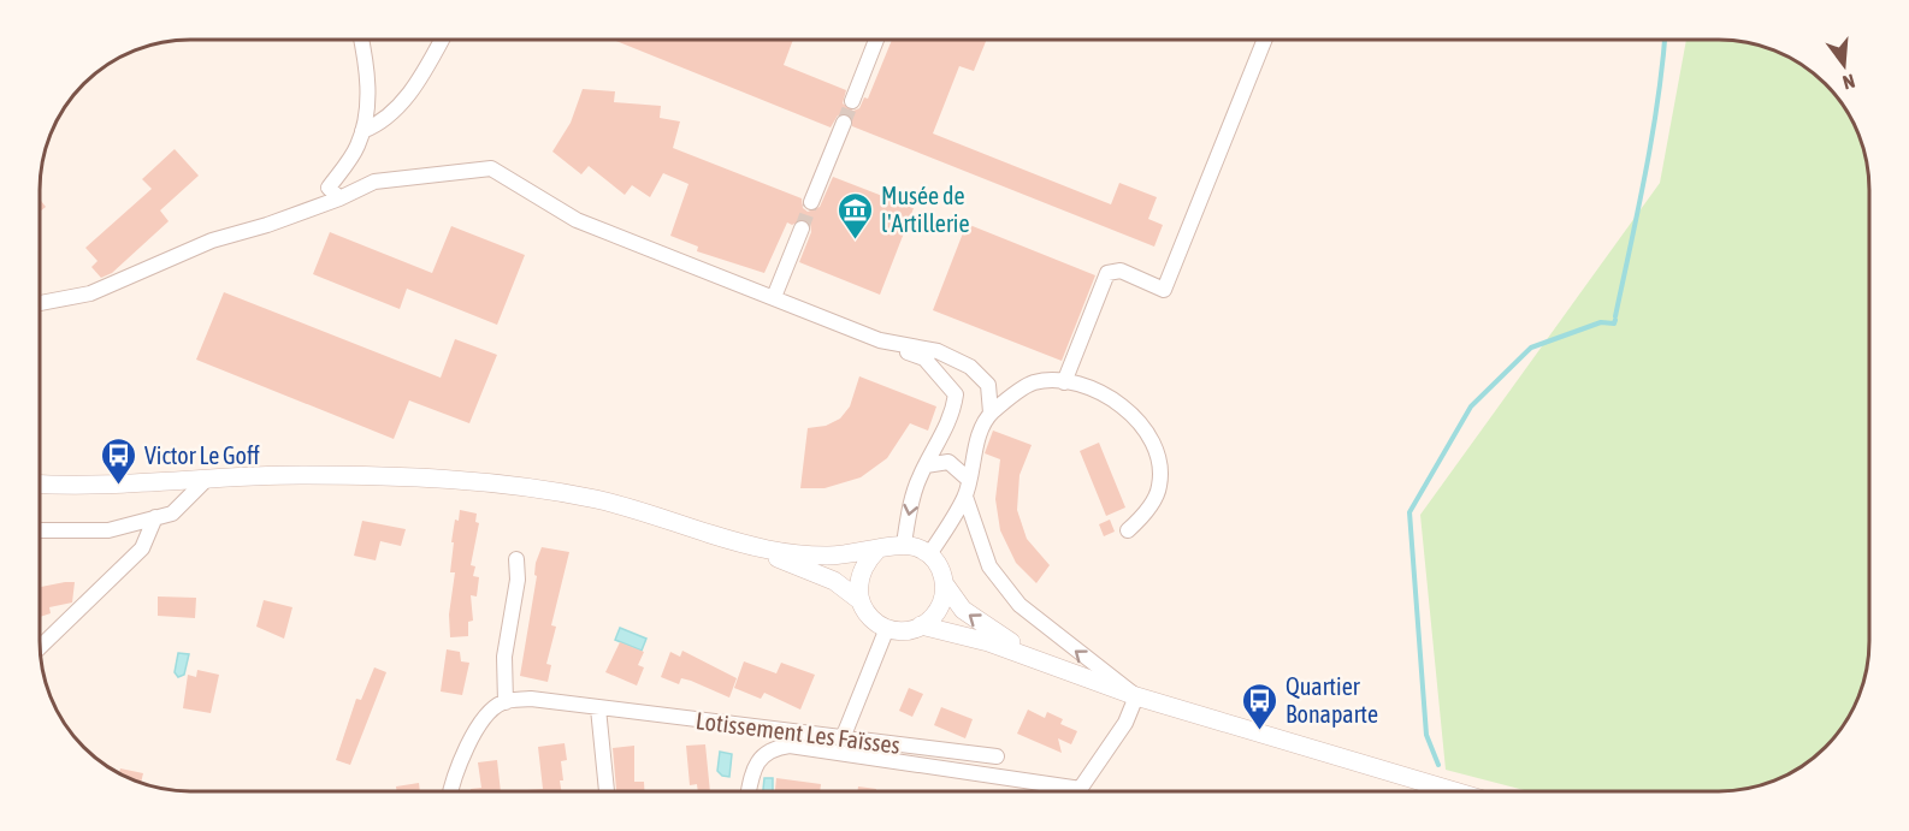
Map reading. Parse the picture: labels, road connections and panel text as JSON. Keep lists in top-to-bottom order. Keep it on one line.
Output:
{"streets":{"street":["Lotissement Les Faïsses"]},"places":{"museum":["Musée de l'Artillerie"],"bus stop":["Victor Le Goff","Quartier Bonaparte"]},"north":"bottom"}
